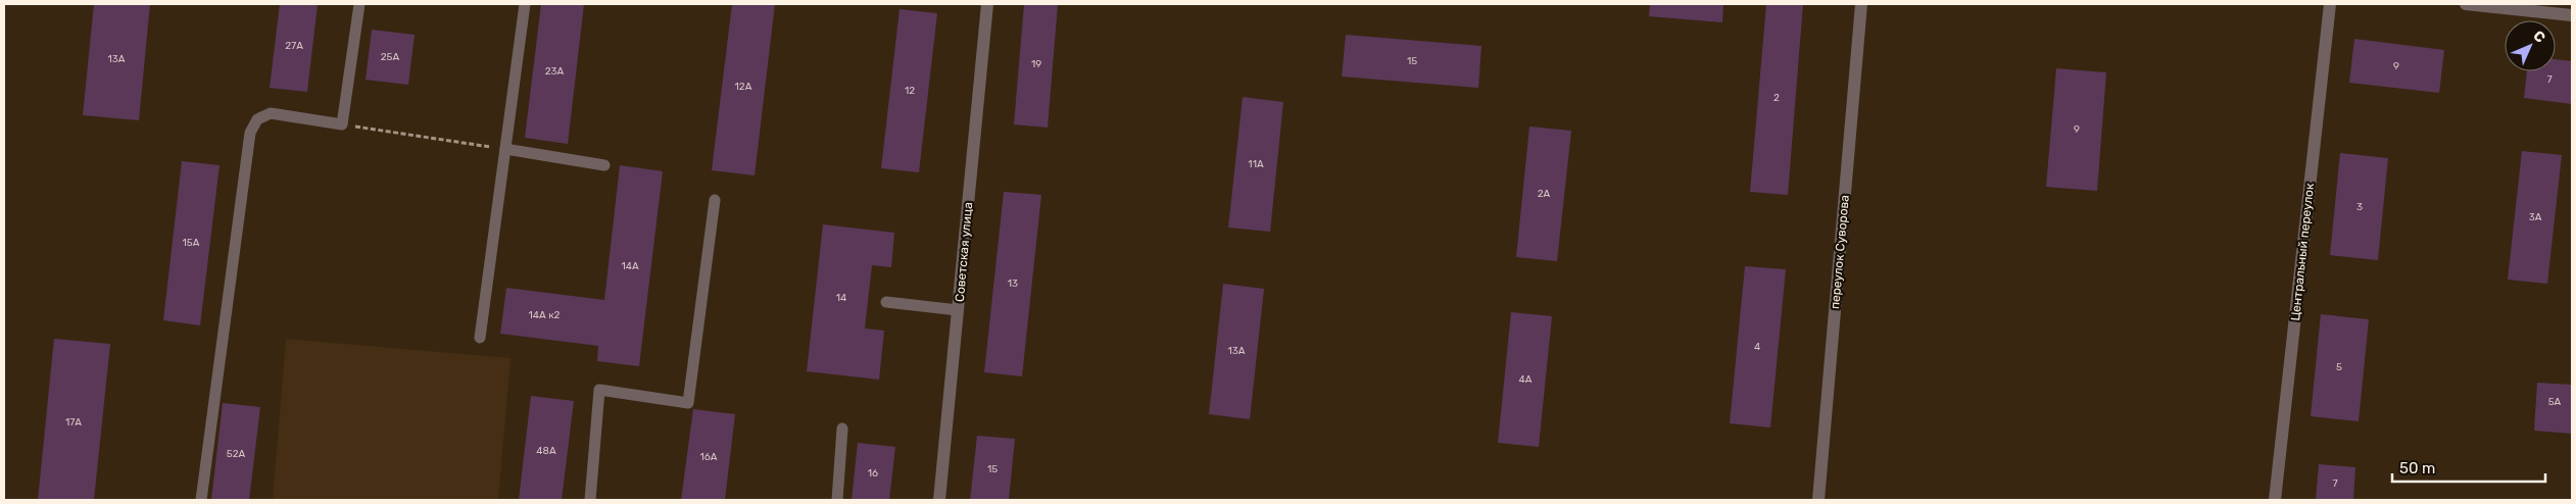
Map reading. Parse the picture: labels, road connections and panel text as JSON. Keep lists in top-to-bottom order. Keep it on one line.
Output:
{"streets":{"street":["Советская улица","переулок Суворова","Центральный переулок"]},"house_numbers":["27А","25А","13А","15","19","9","23А","7","12А","12","2","9","11А","2А","3","3А","15А","14А","13","14","14А к2","4","13А","5","4А","5А","17А","48А","52А","16А","15","16","7"],"scale_bar":"50 m","north":"top right"}
